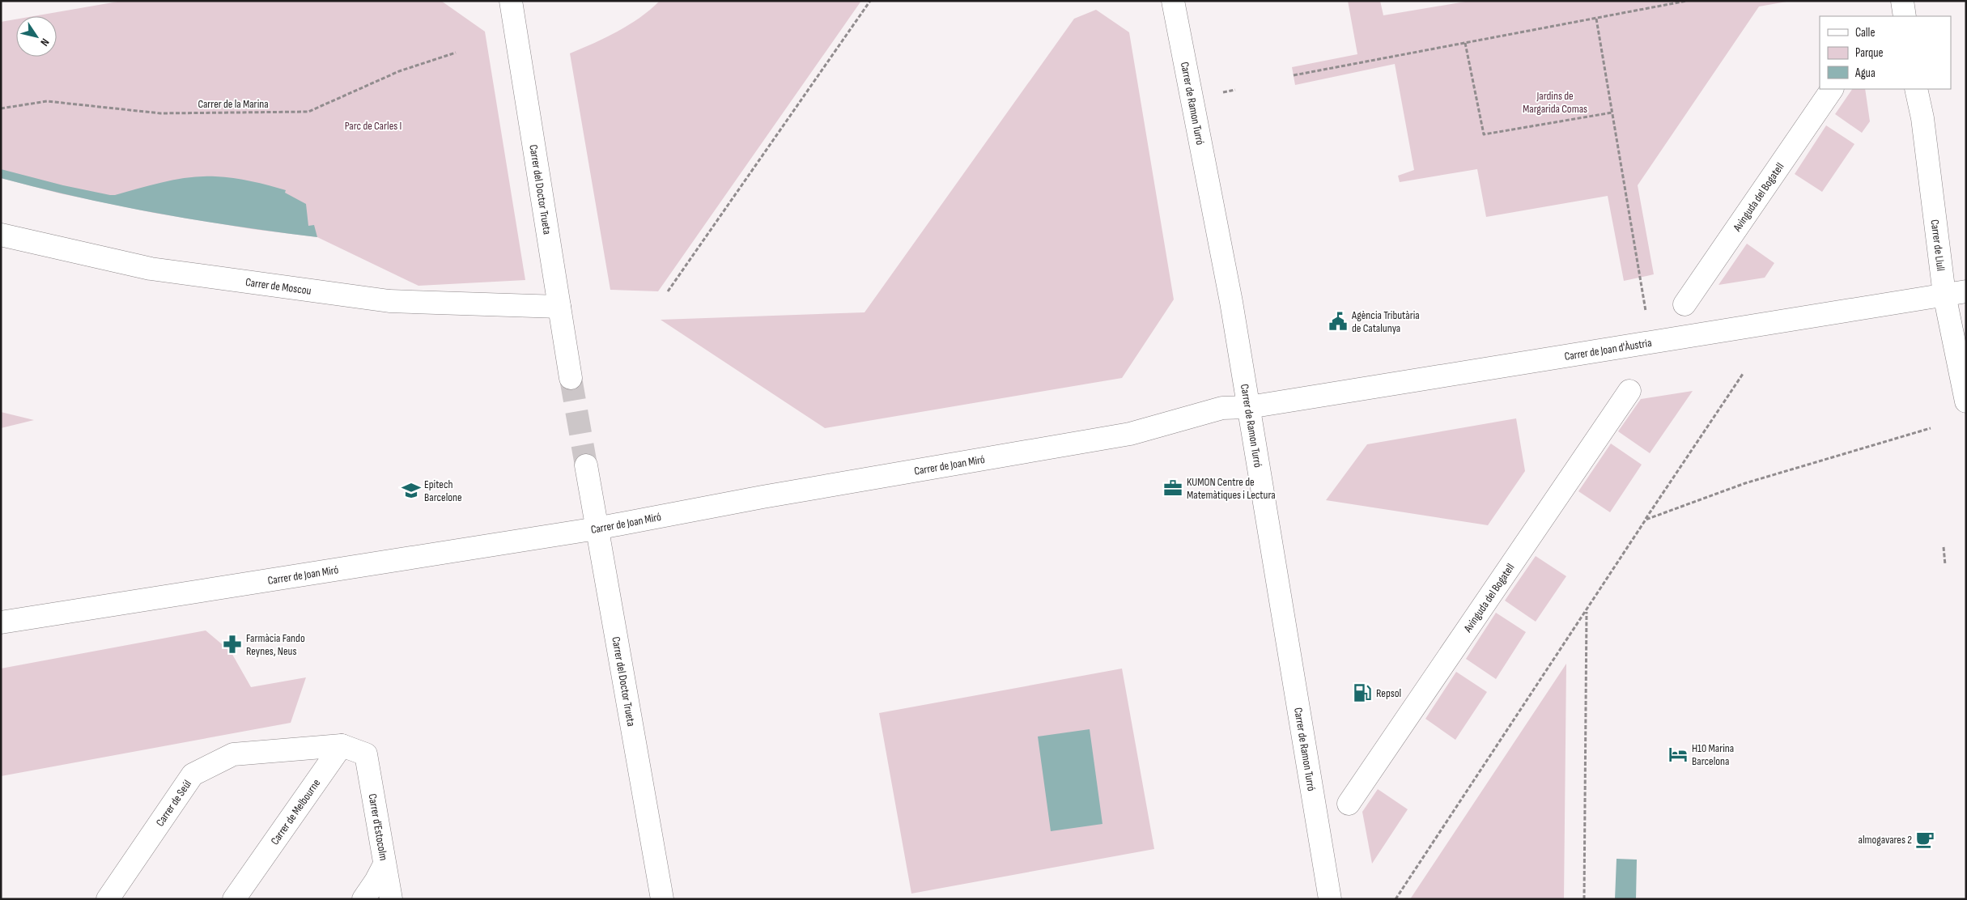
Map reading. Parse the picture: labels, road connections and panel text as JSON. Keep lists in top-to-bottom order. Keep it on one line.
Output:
{"streets":{"street":["Carrer de Ramon Turró","Carrer del Doctor Trueta","Avinguda del Bogatell","Carrer de Llull","Carrer de Moscou","Carrer de Joan d'Àustria","Carrer de Joan Miró","Carrer de Seúl","Carrer de Melbourne","Carrer d'Estocolm"],"path":["Carrer de la Marina"]},"crossings":[["Carrer de Ramon Turró","Carrer de Joan d'Àustria"],["Carrer de Ramon Turró","Carrer de Joan Miró"],["Carrer del Doctor Trueta","Carrer de Moscou"],["Carrer del Doctor Trueta","Carrer de Joan Miró"],["Carrer de Llull","Carrer de Joan d'Àustria"],["Carrer de Joan d'Àustria","Carrer de Joan Miró"],["Carrer de Seúl","Carrer de Melbourne"],["Carrer de Seúl","Carrer d'Estocolm"],["Carrer de Melbourne","Carrer d'Estocolm"]],"parks":["Jardins de Margarida Comas","Parc de Carles I"],"places":{"public building":["Agència Tributària de Catalunya"],"office":["KUMON Centre de Matemàtiques i Lectura"],"school or university":["Epitech Barcelone"],"pharmacy":["Farmàcia Fando Reynes, Neus"],"fuel station":["Repsol"],"hotel":["H10 Marina Barcelona"],"cafe":["almogavares 2"]},"legend":["Calle","Parque","Agua"],"north":"bottom right"}
